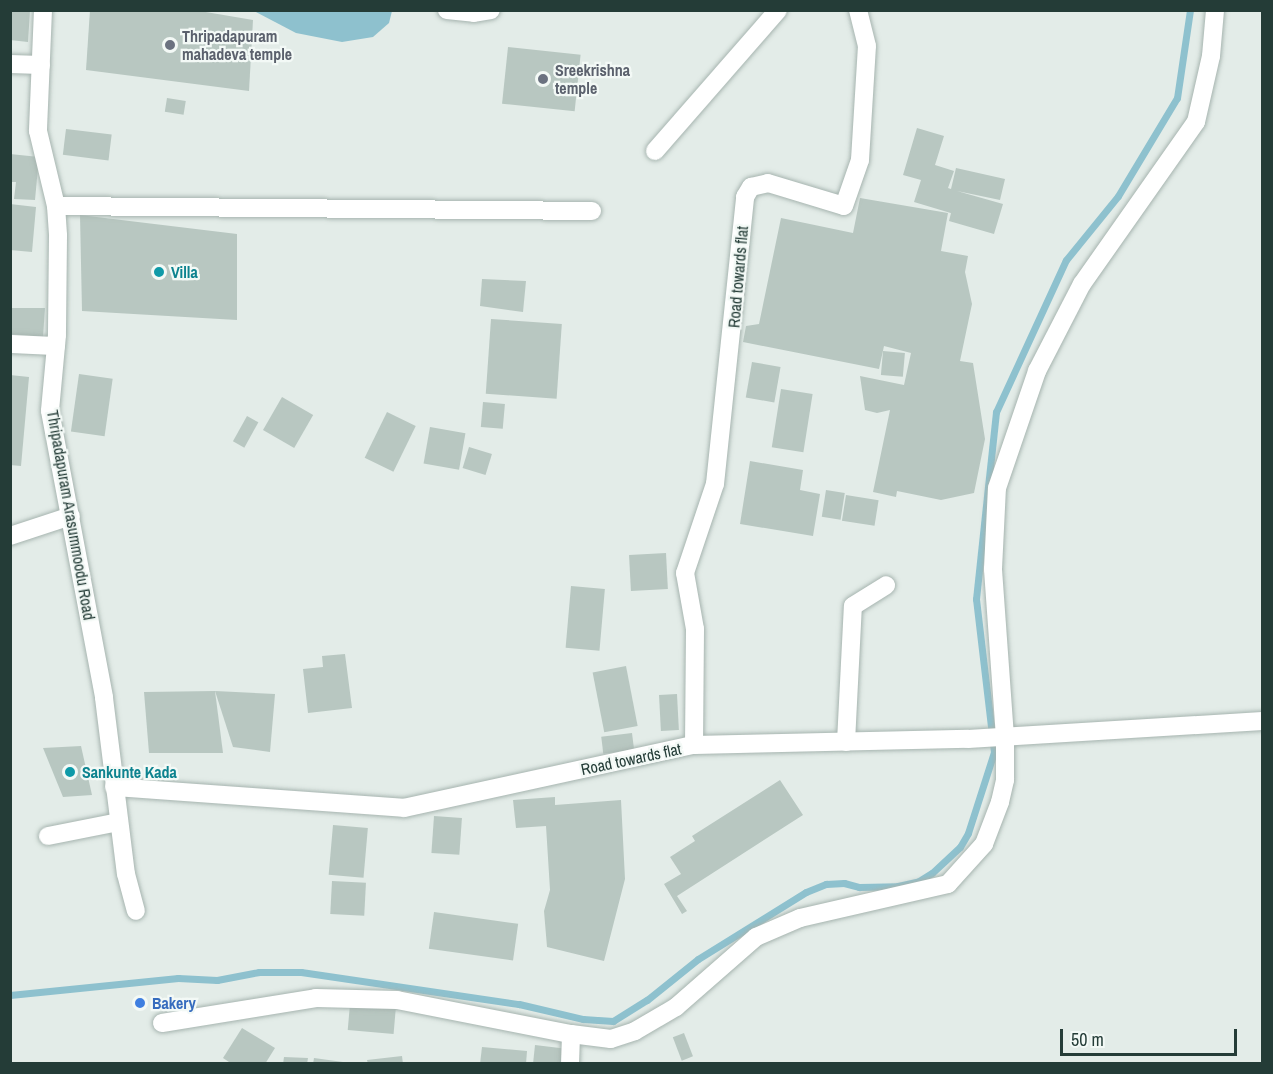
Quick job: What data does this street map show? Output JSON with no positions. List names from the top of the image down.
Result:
{
  "streets": {
    "street": ["Road towards flat", "Thripadapuram Arasummoodu Road"]
  },
  "crossings": [
    ["Road towards flat", "Thripadapuram Arasummoodu Road"]
  ],
  "places": [
    "Thripadapuram mahadeva temple",
    "Sreekrishna temple",
    "Villa",
    "Sankunte Kada",
    "Bakery"
  ],
  "scale_bar": "50 m"
}
